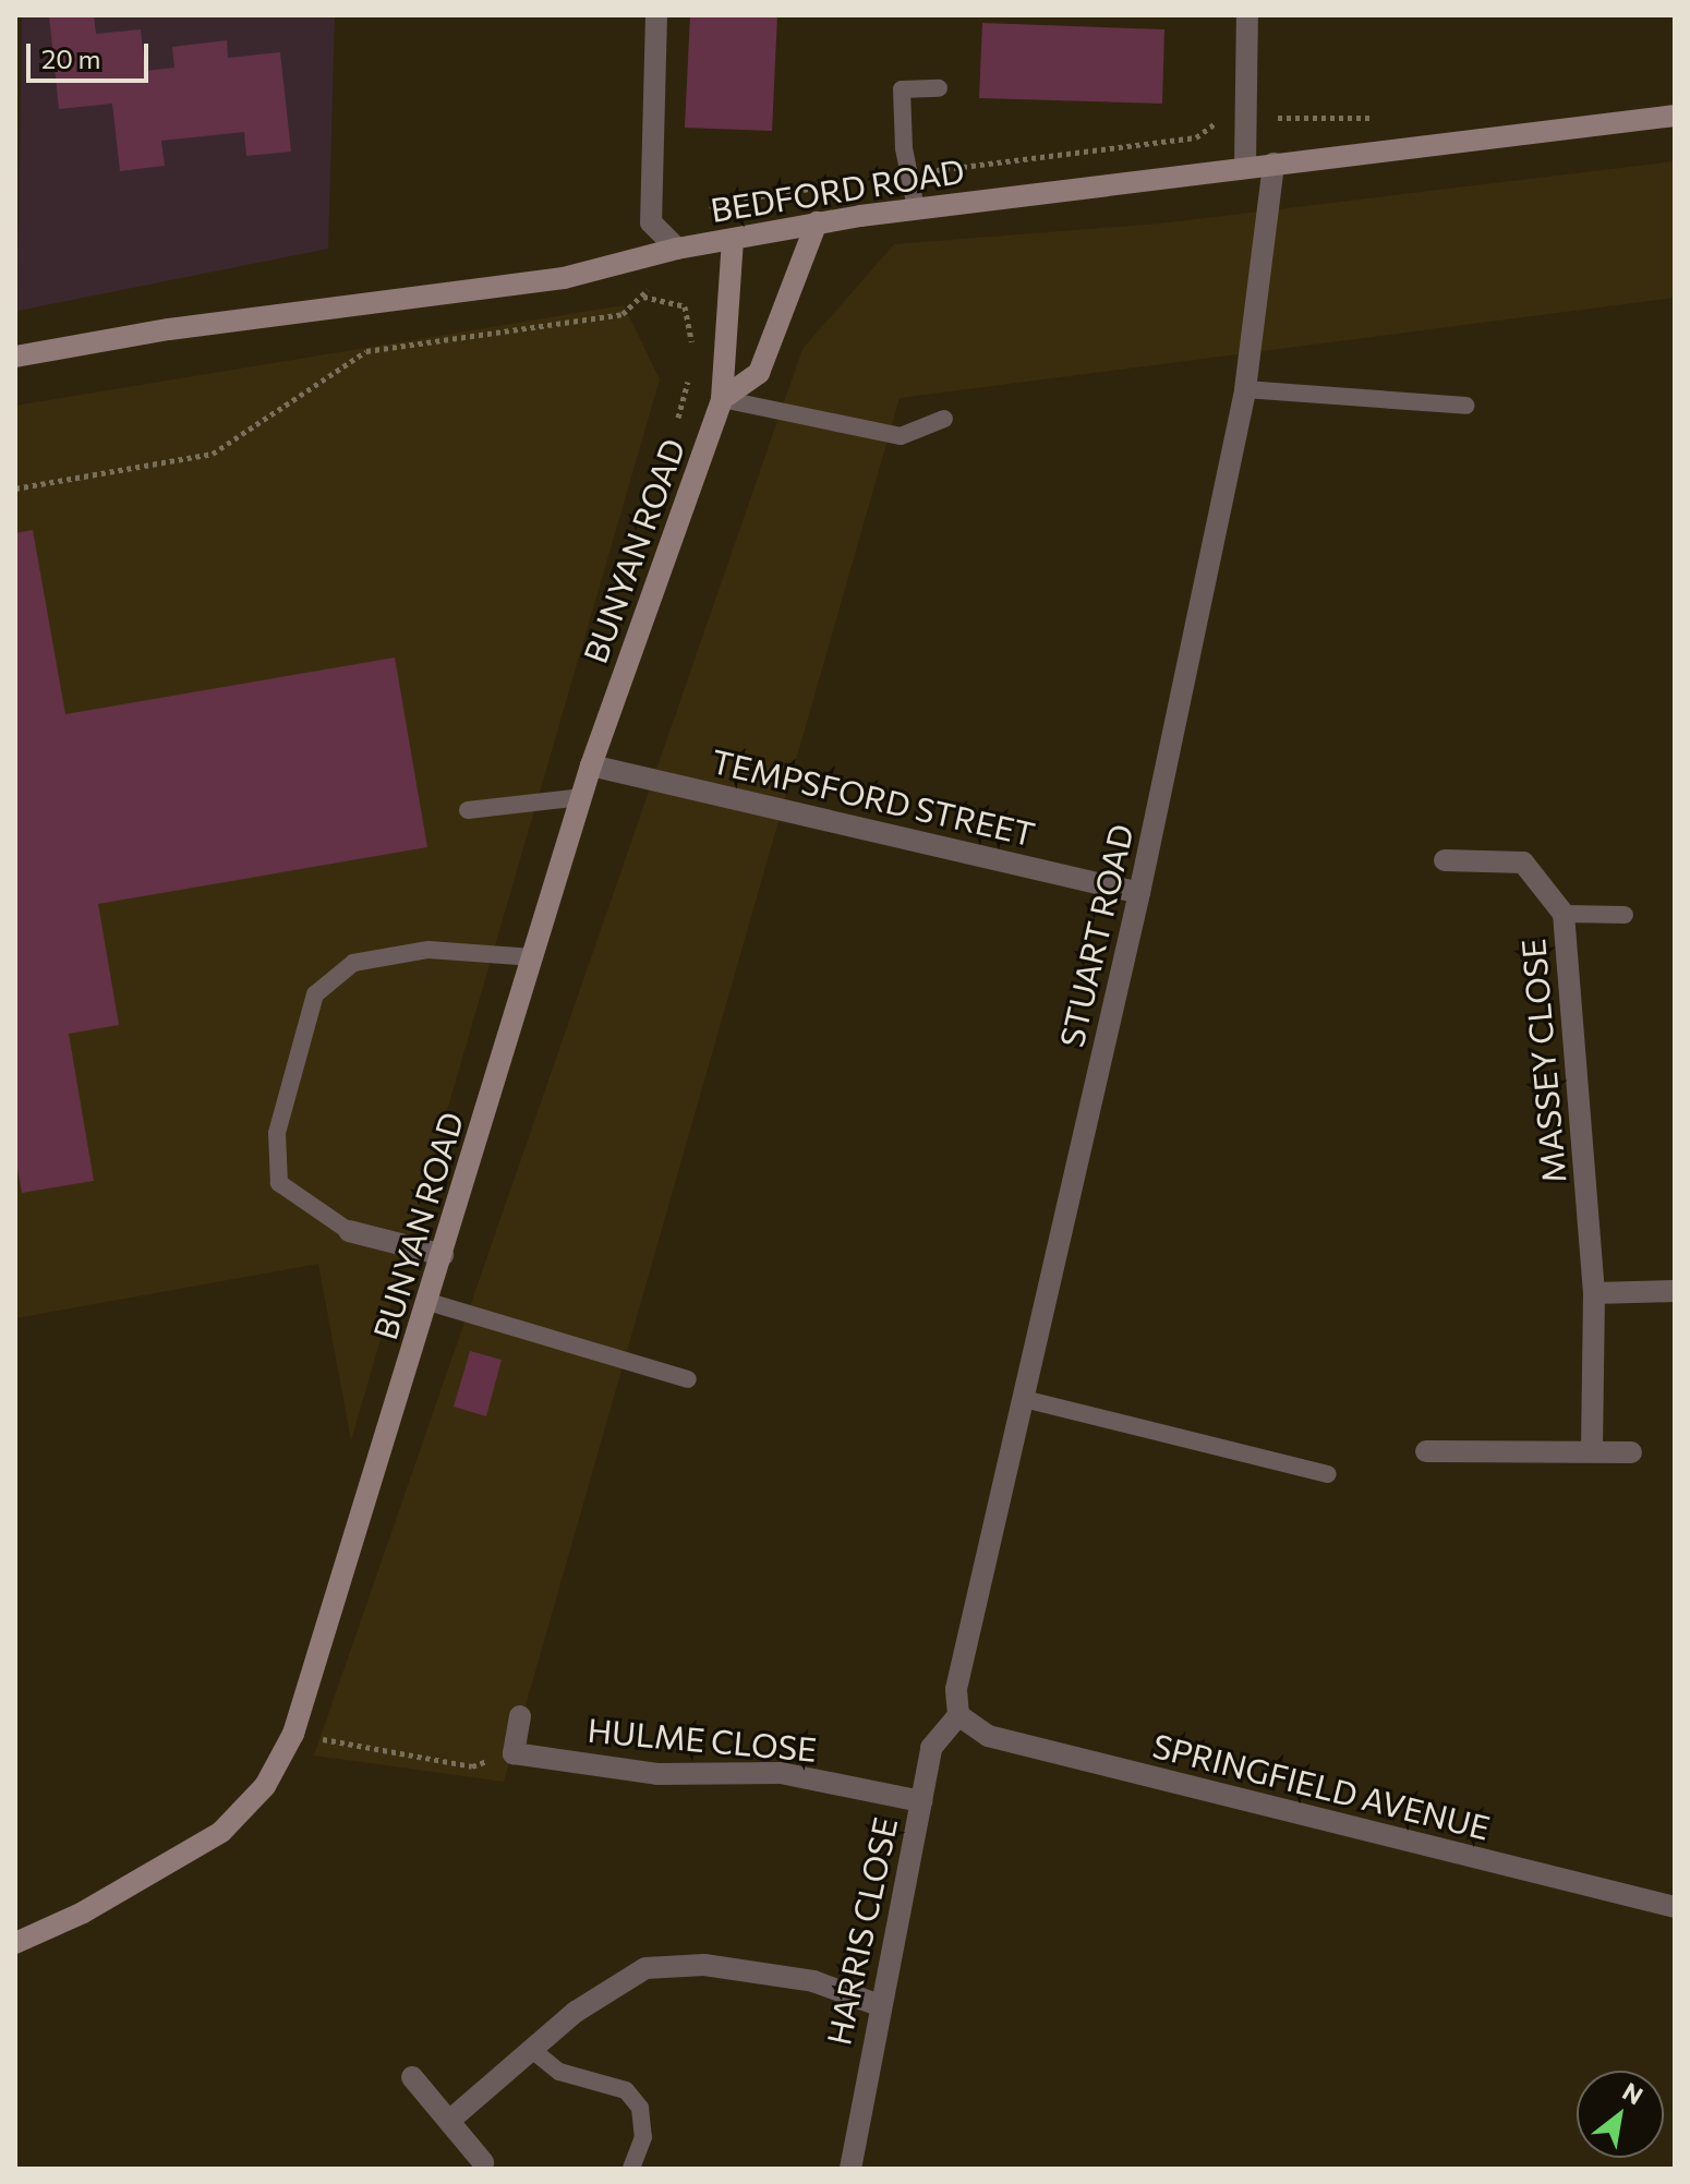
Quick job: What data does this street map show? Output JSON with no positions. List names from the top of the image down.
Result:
{
  "streets": {
    "street": [
      "BEDFORD ROAD",
      "BUNYAN ROAD",
      "TEMPSFORD STREET",
      "STUART ROAD",
      "MASSEY CLOSE",
      "HULME CLOSE",
      "SPRINGFIELD AVENUE",
      "HARRIS CLOSE"
    ]
  },
  "crossings": [
    ["BEDFORD ROAD", "BUNYAN ROAD"],
    ["BEDFORD ROAD", "STUART ROAD"],
    ["BUNYAN ROAD", "TEMPSFORD STREET"],
    ["TEMPSFORD STREET", "STUART ROAD"],
    ["STUART ROAD", "SPRINGFIELD AVENUE"],
    ["STUART ROAD", "HARRIS CLOSE"],
    ["HULME CLOSE", "HARRIS CLOSE"],
    ["SPRINGFIELD AVENUE", "HARRIS CLOSE"]
  ],
  "scale_bar": "20 m",
  "north": "top right"
}
